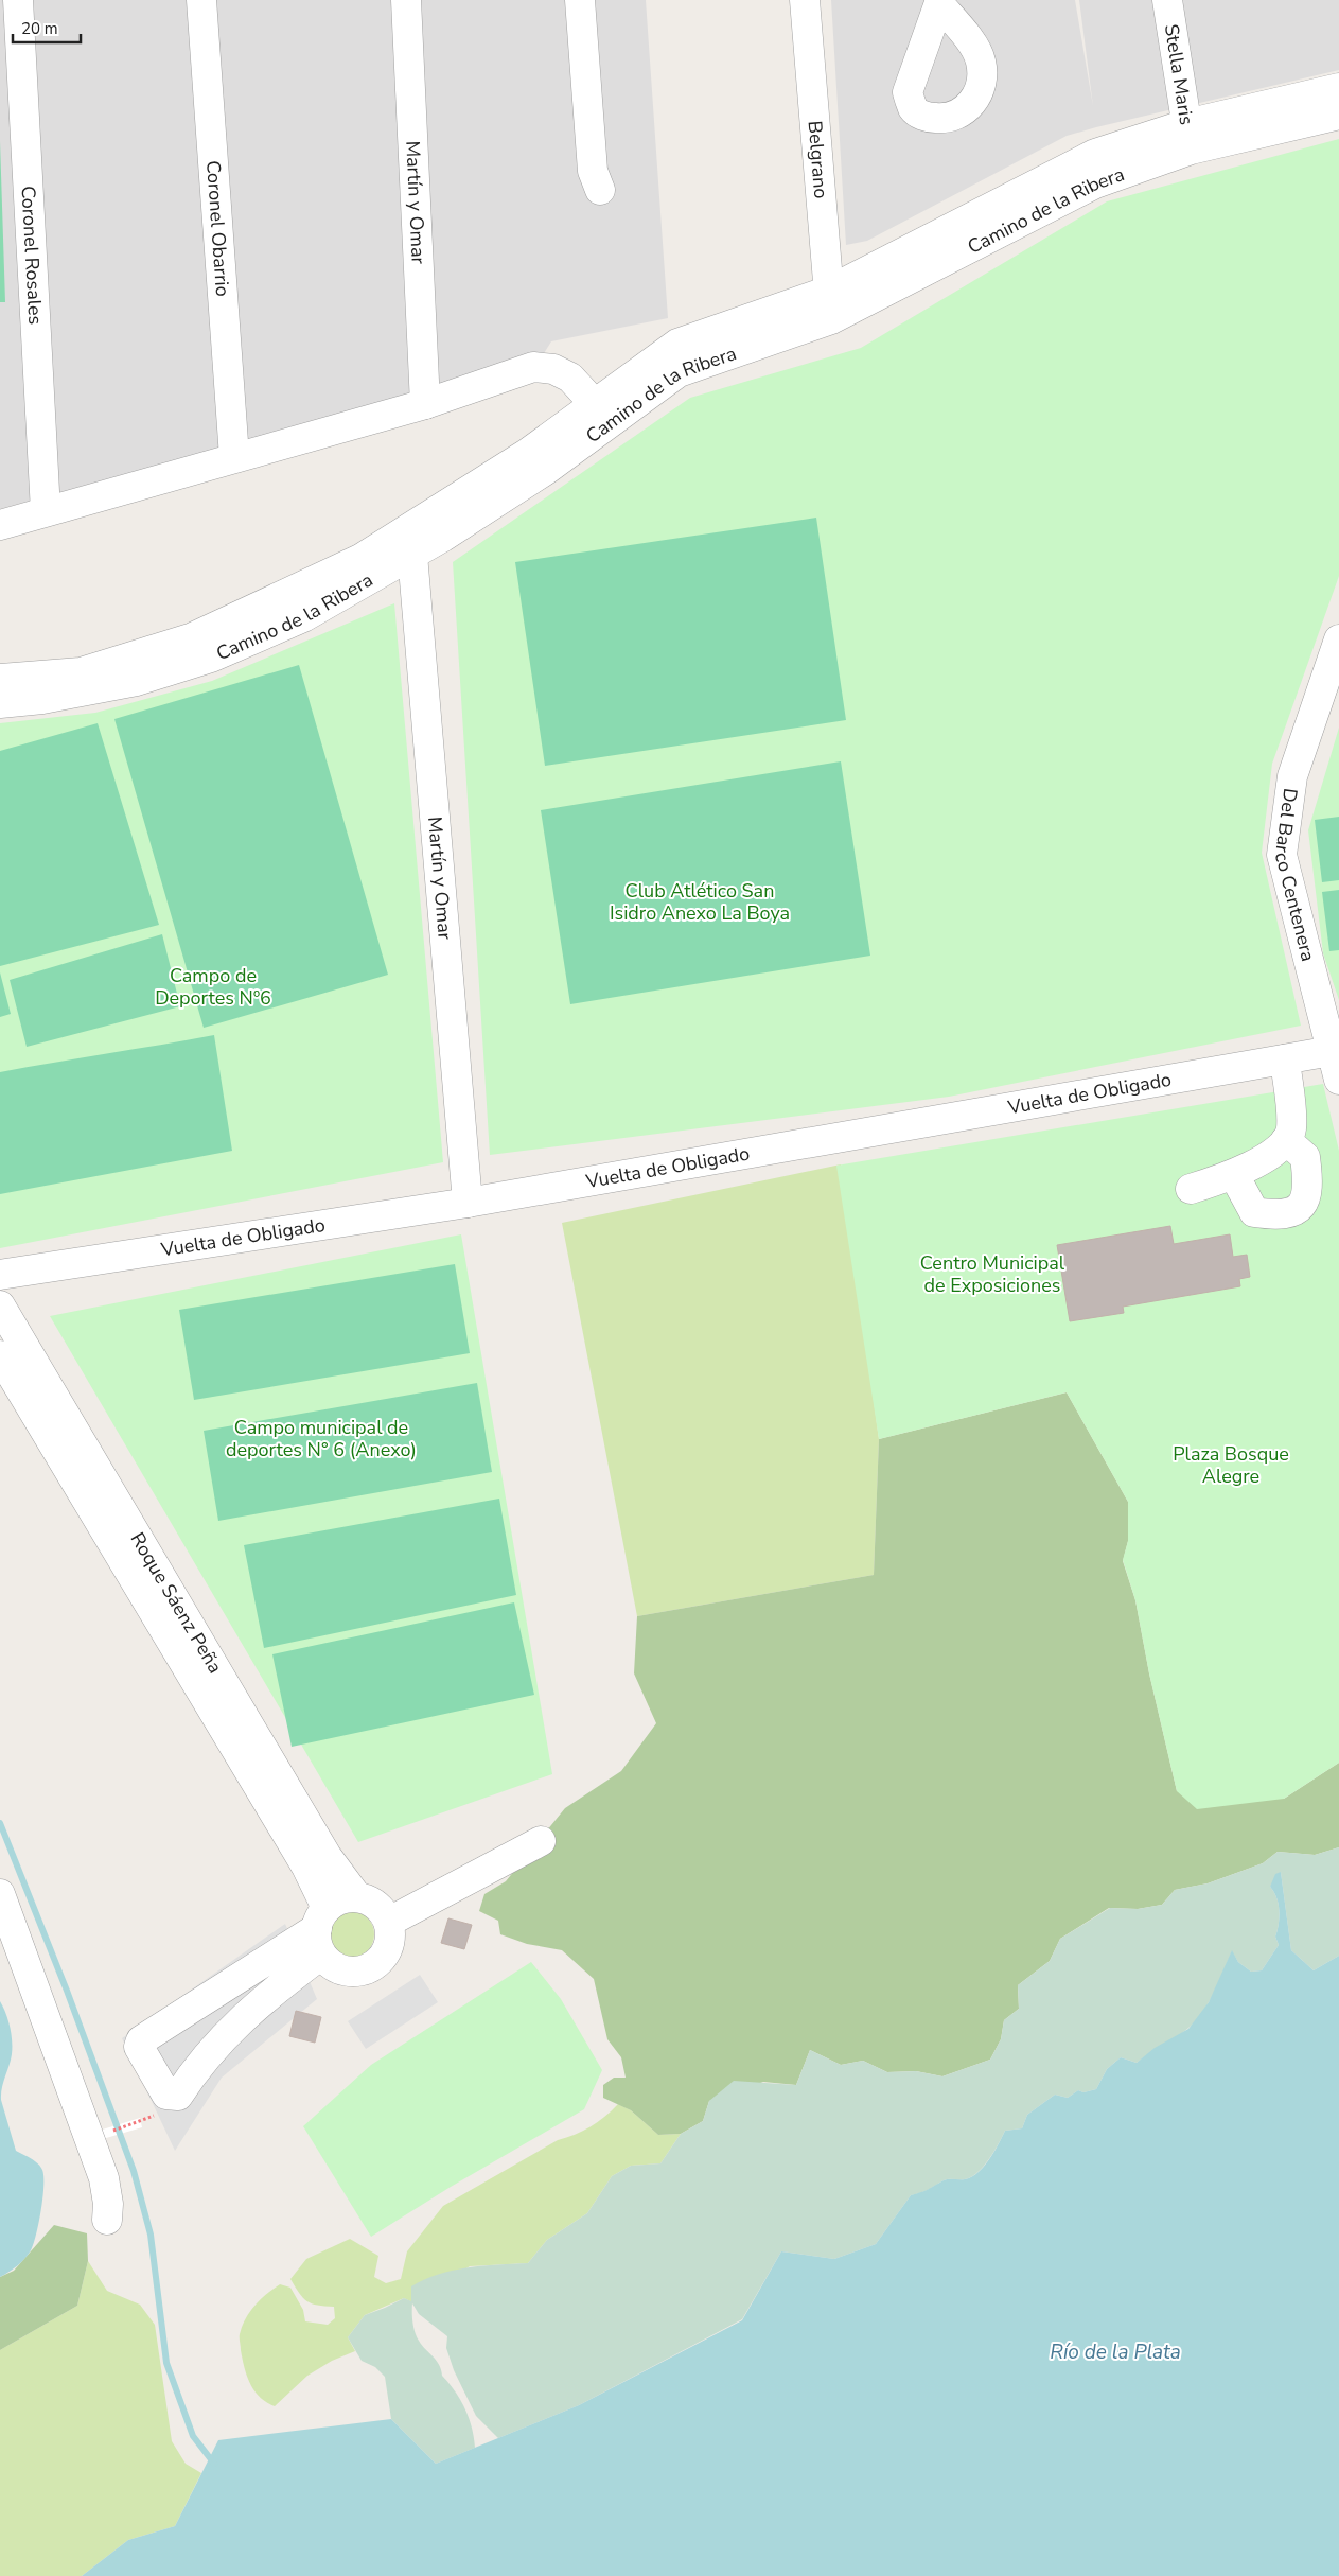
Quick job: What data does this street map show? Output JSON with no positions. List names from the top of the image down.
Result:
{
  "streets": {
    "street": [
      "Stella Maris",
      "Belgrano",
      "Martín y Omar",
      "Camino de la Ribera",
      "Coronel Obarrio",
      "Coronel Rosales",
      "Del Barco Centenera",
      "Vuelta de Obligado",
      "Roque Sáenz Peña"
    ]
  },
  "crossings": [
    ["Stella Maris", "Camino de la Ribera"],
    ["Belgrano", "Camino de la Ribera"],
    ["Martín y Omar", "Camino de la Ribera"],
    ["Martín y Omar", "Vuelta de Obligado"],
    ["Camino de la Ribera", "Coronel Obarrio"],
    ["Camino de la Ribera", "Coronel Rosales"],
    ["Del Barco Centenera", "Vuelta de Obligado"]
  ],
  "water": ["Río de la Plata"],
  "parks": [
    "Club Atlético San Isidro Anexo La Boya",
    "Campo de Deportes Nº6",
    "Centro Municipal de Exposiciones",
    "Campo municipal de deportes N° 6 (Anexo)",
    "Plaza Bosque Alegre"
  ],
  "scale_bar": "20 m"
}
